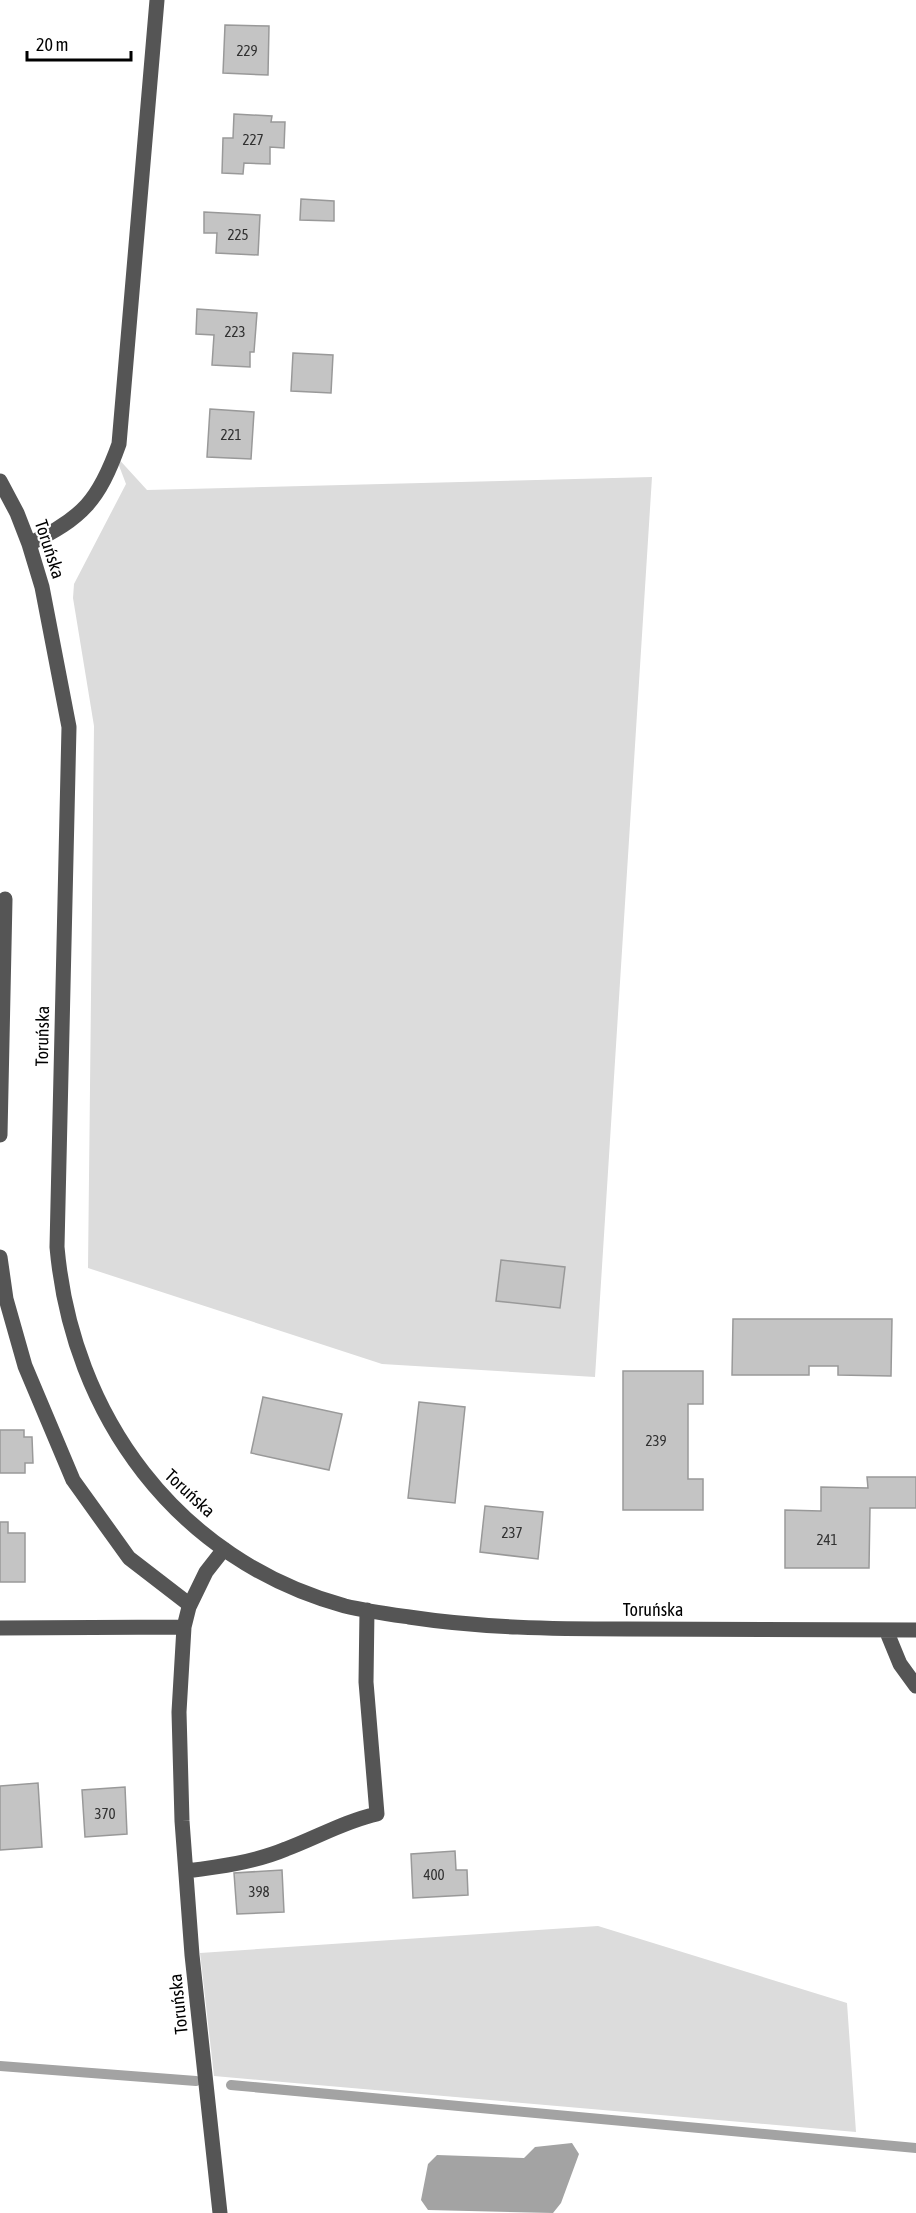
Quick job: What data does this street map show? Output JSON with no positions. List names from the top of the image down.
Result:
{
  "streets": {
    "street": ["Toruńska"]
  },
  "house_numbers": [
    "229",
    "227",
    "225",
    "223",
    "221",
    "239",
    "237",
    "241",
    "370",
    "400",
    "398"
  ],
  "scale_bar": "20 m"
}
